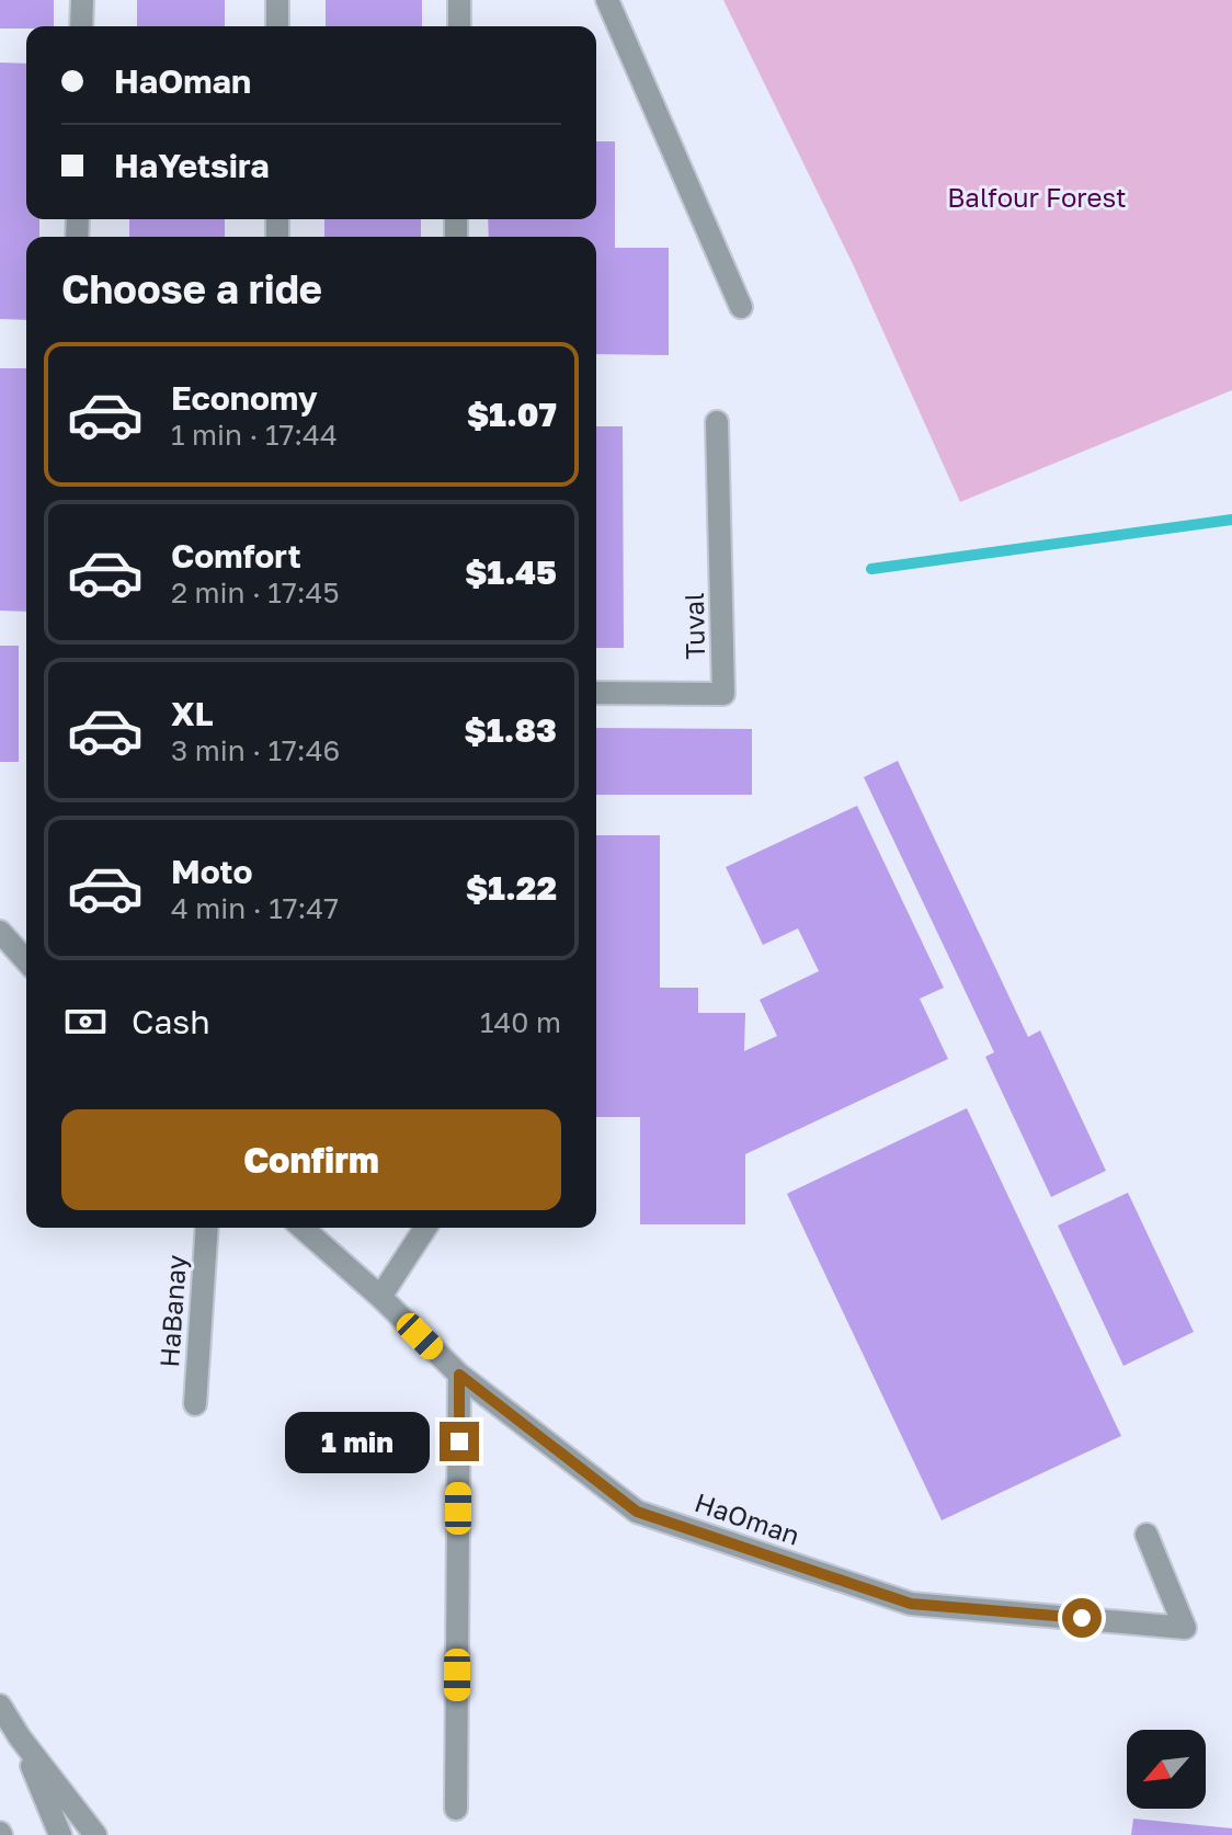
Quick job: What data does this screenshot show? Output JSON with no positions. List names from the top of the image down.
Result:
{
  "streets": {
    "street": ["Tuval", "HaBanay", "HaOman"]
  },
  "parks": ["Balfour Forest"],
  "north": "bottom left",
  "page": {
    "banner": ["HaOman", "HaYetsira"],
    "heading": "Choose a ride",
    "list": [
      {
        "name": "Economy",
        "note": "1 min · 17:44",
        "value": "$1.07"
      },
      {
        "name": "Comfort",
        "note": "2 min · 17:45",
        "value": "$1.45"
      },
      {
        "name": "XL",
        "note": "3 min · 17:46",
        "value": "$1.83"
      },
      {
        "name": "Moto",
        "note": "4 min · 17:47",
        "value": "$1.22"
      }
    ],
    "pay": ["Cash", "140 m"],
    "buttons": "Confirm",
    "bubble": "1 min"
  }
}
